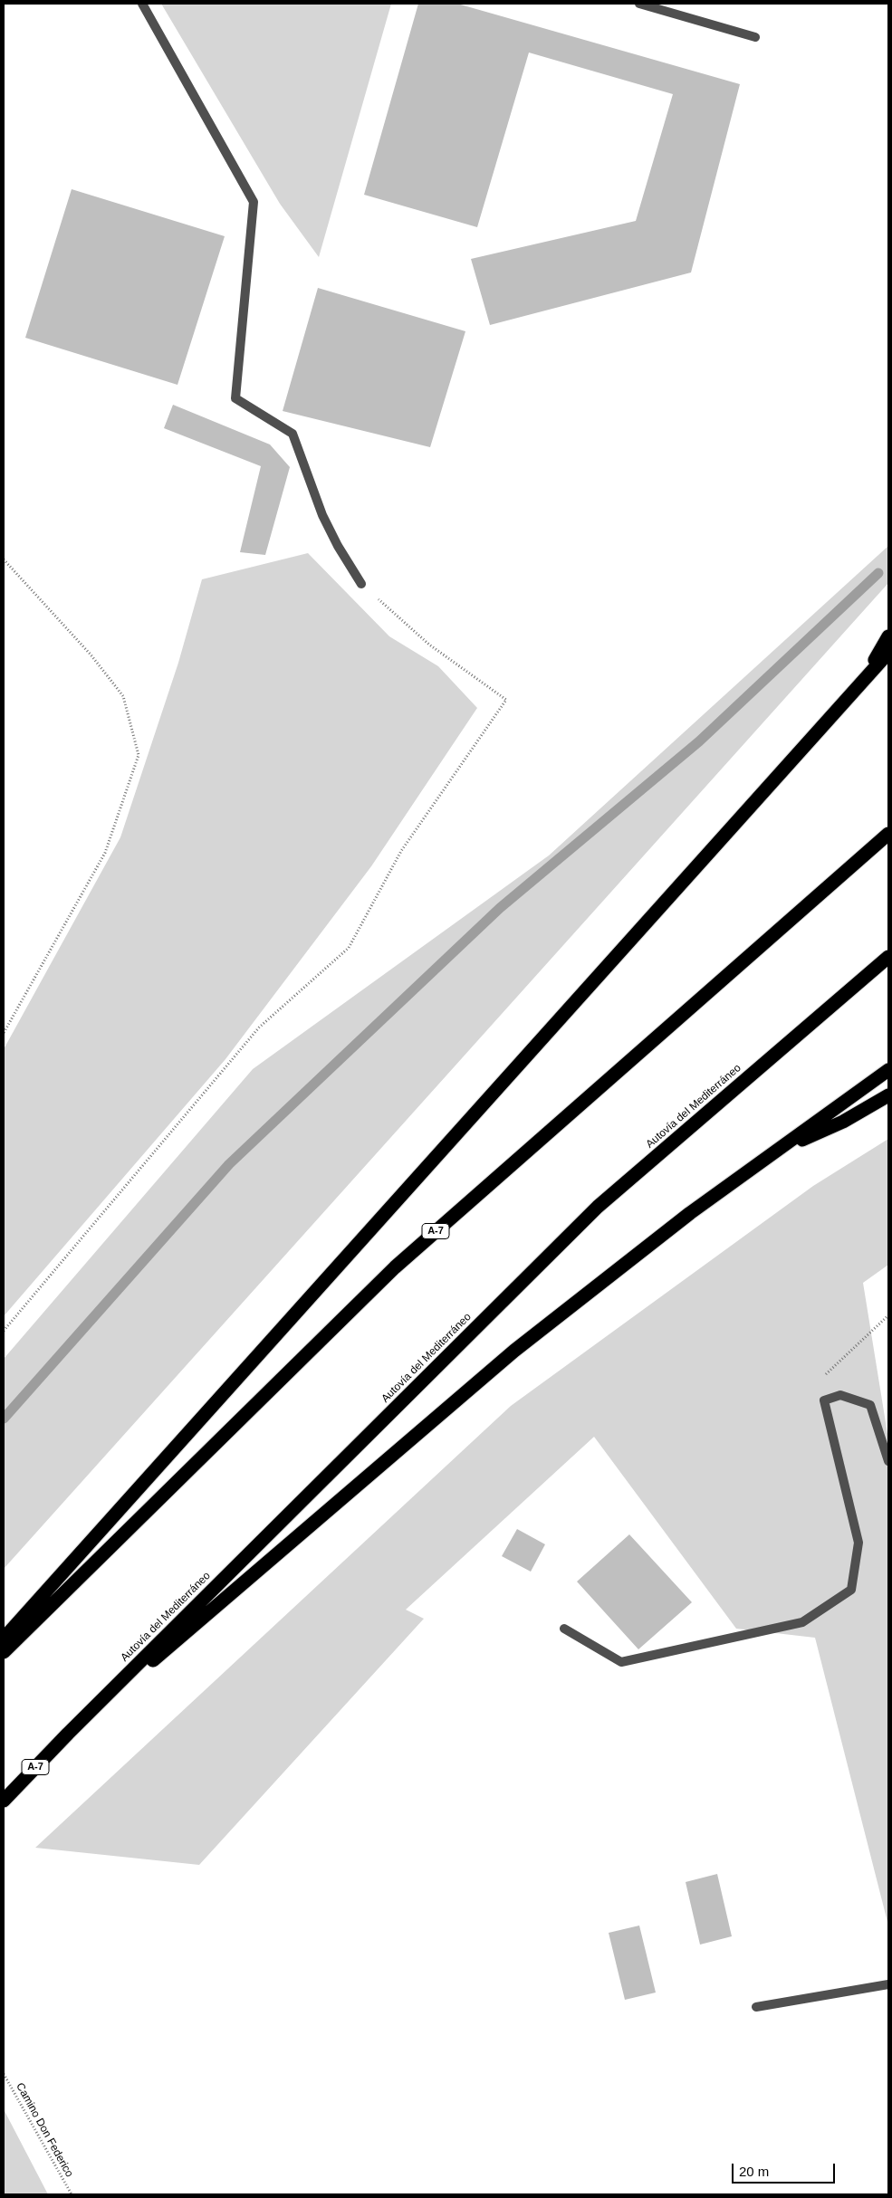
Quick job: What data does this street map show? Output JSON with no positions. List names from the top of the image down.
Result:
{
  "streets": {
    "highway": ["Autovía del Mediterráneo", "A-7"],
    "path": ["Camino Don Federico"]
  },
  "scale_bar": "20 m"
}
